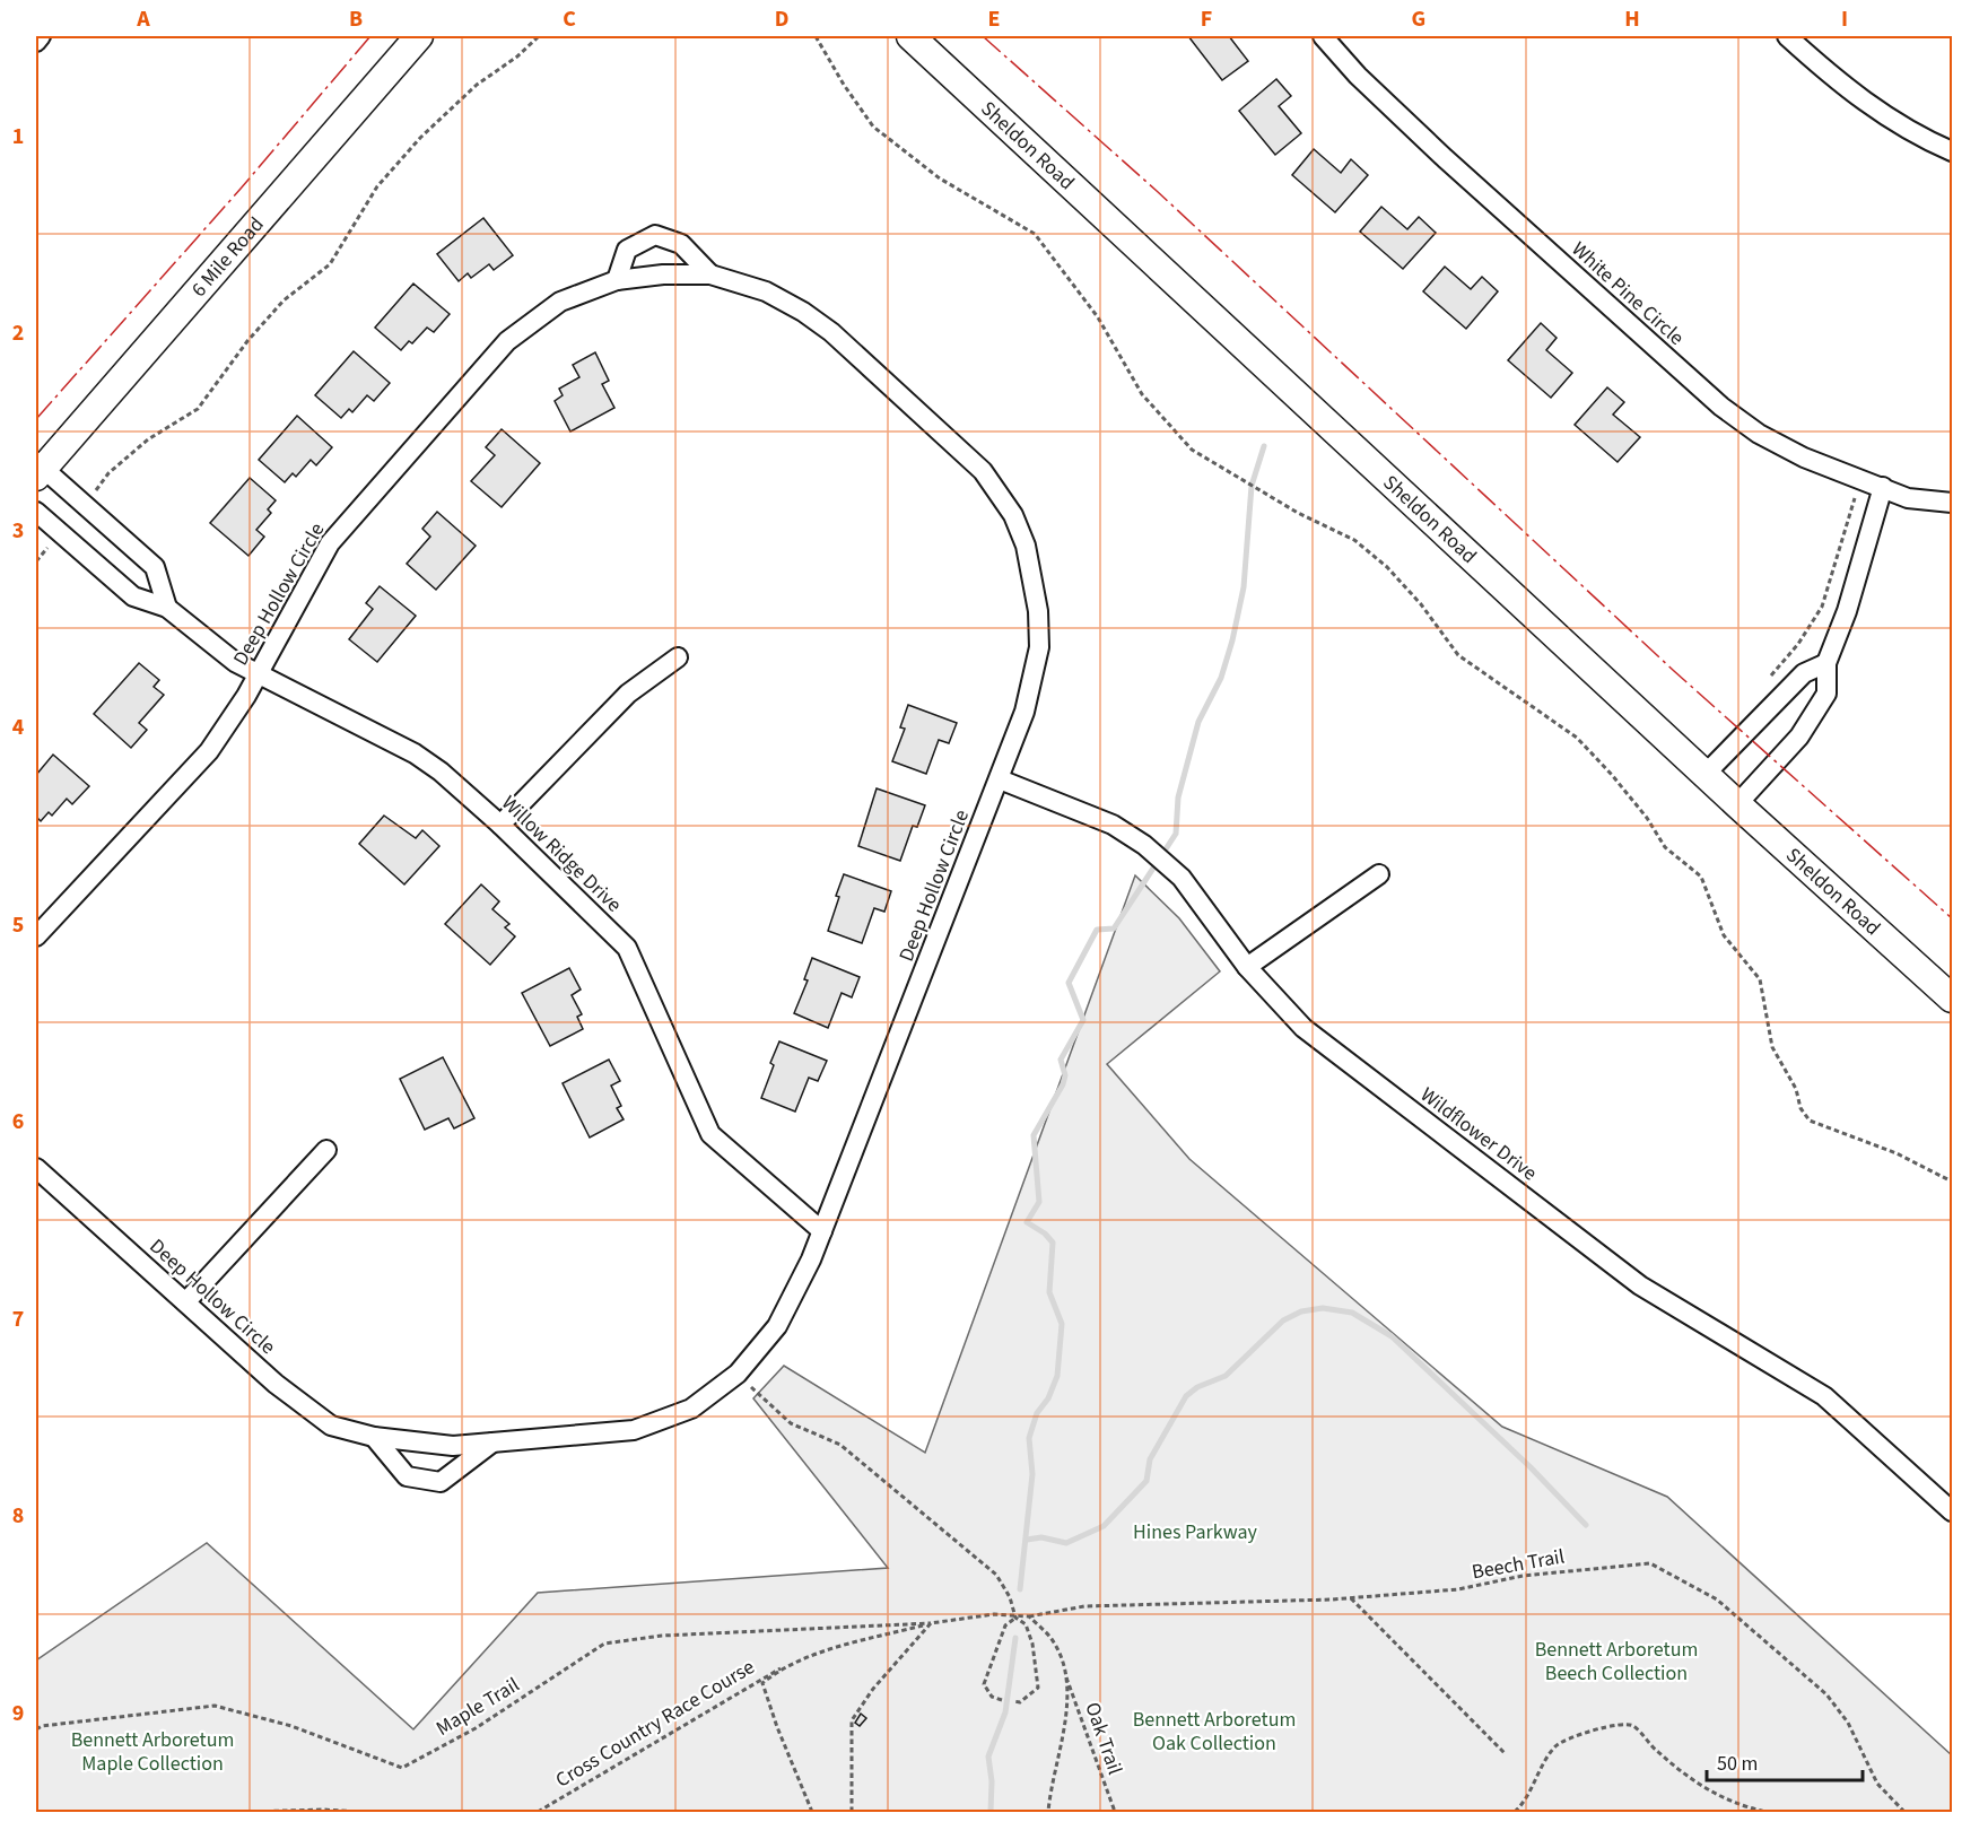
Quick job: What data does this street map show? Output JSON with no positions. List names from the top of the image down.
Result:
{
  "streets": {
    "main road": ["Sheldon Road", "6 Mile Road"],
    "street": [
      "White Pine Circle",
      "Deep Hollow Circle",
      "Willow Ridge Drive",
      "Wildflower Drive"
    ],
    "path": [
      "Beech Trail",
      "Maple Trail",
      "Cross Country Race Course",
      "Oak Trail"
    ]
  },
  "crossings": [
    ["Deep Hollow Circle", "Willow Ridge Drive"],
    ["Deep Hollow Circle", "Wildflower Drive"],
    ["Beech Trail", "Maple Trail"],
    ["Beech Trail", "Cross Country Race Course"],
    ["Beech Trail", "Oak Trail"],
    ["Maple Trail", "Cross Country Race Course"]
  ],
  "parks": [
    "Hines Parkway",
    "Bennett Arboretum Beech Collection",
    "Bennett Arboretum Oak Collection",
    "Bennett Arboretum Maple Collection"
  ],
  "scale_bar": "50 m",
  "grid": {
    "columns": [
      "A",
      "B",
      "C",
      "D",
      "E",
      "F",
      "G",
      "H",
      "I"
    ],
    "rows": [
      "1",
      "2",
      "3",
      "4",
      "5",
      "6",
      "7",
      "8",
      "9"
    ]
  }
}
